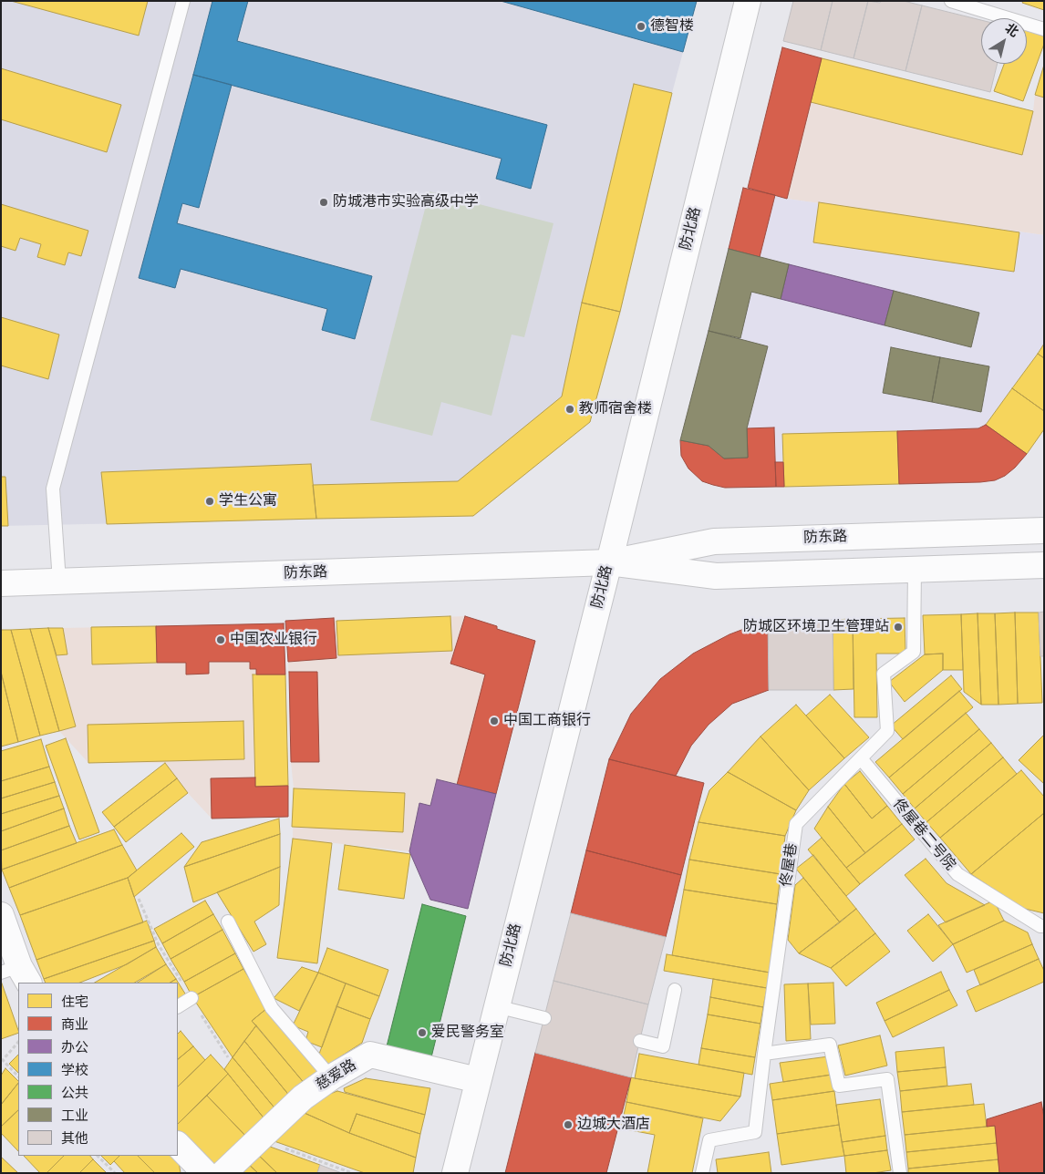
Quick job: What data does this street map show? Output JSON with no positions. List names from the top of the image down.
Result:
{
  "streets": {
    "street": ["防北路", "防东路", "慈爱路"],
    "lane": ["佟屋巷二号院", "佟屋巷"]
  },
  "crossings": [
    ["防北路", "防东路"],
    ["防北路", "慈爱路"],
    ["防东路", "佟屋巷"],
    ["佟屋巷二号院", "佟屋巷"]
  ],
  "places": [
    "德智楼",
    "防城港市实验高级中学",
    "教师宿舍楼",
    "学生公寓",
    "防城区环境卫生管理站",
    "中国农业银行",
    "中国工商银行",
    "爱民警务室",
    "边城大酒店"
  ],
  "legend": [
    "住宅",
    "商业",
    "办公",
    "学校",
    "公共",
    "工业",
    "其他"
  ],
  "north": "top right"
}
